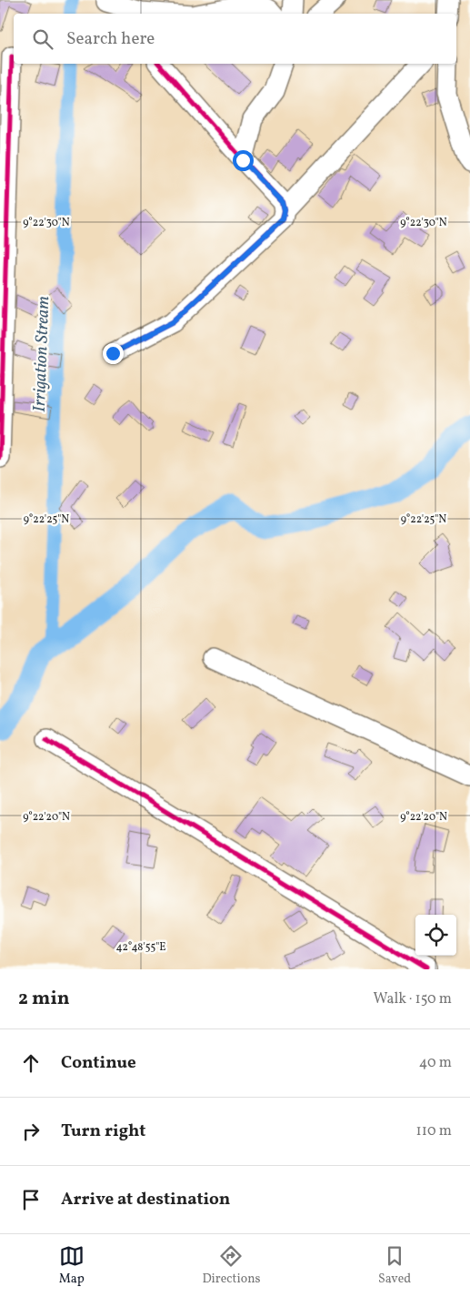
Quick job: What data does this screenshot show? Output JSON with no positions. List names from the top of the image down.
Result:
{
  "water": ["Irrigation Stream"],
  "page": {
    "search": "Search here",
    "heading": ["2 min", "Walk · 150 m"],
    "list": [
      ["Continue", "40 m"],
      ["Turn right", "110 m"],
      "Arrive at destination"
    ],
    "nav": ["Map", "Directions", "Saved"]
  },
  "coordinates": [
    "9°22'30\"N",
    "9°22'25\"N",
    "9°22'20\"N",
    "42°48'55\"E"
  ]
}
